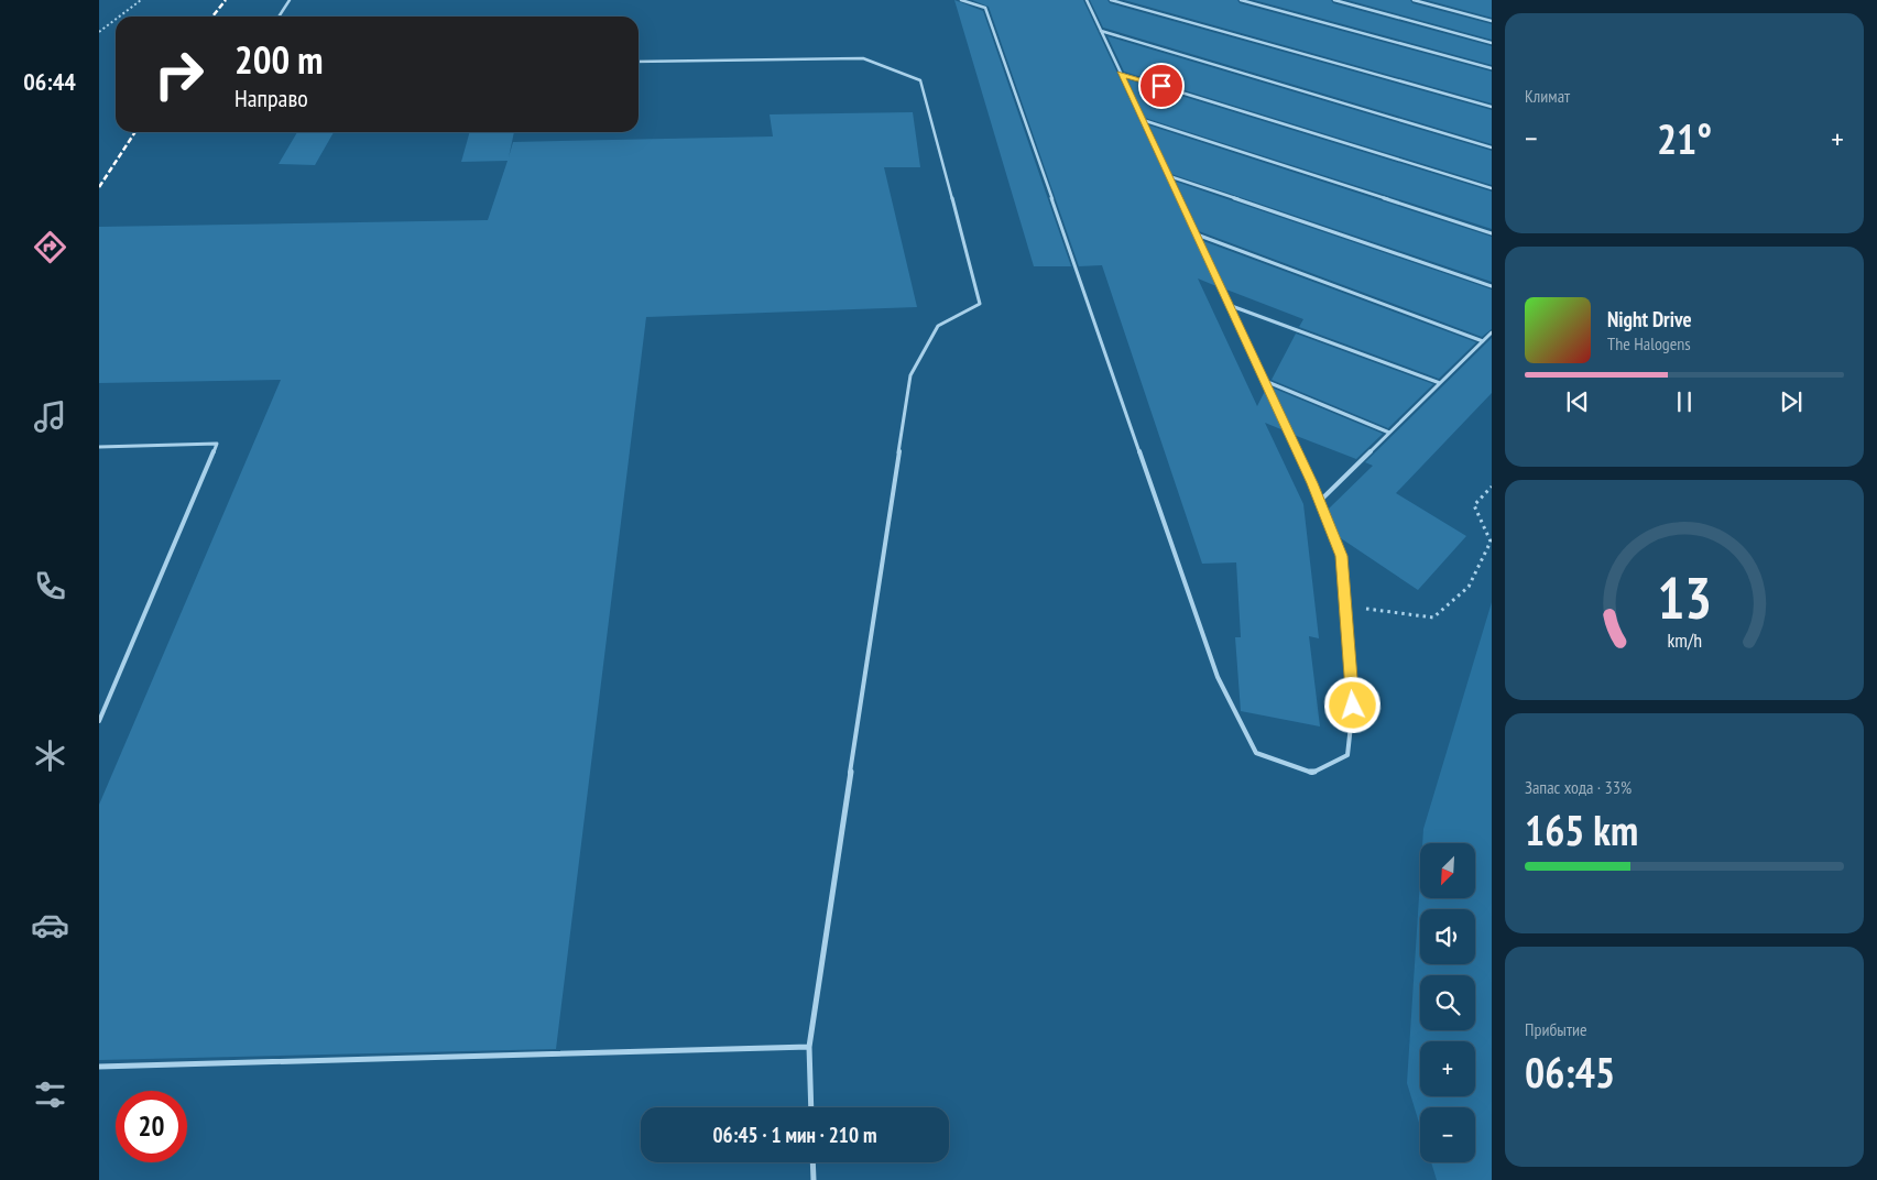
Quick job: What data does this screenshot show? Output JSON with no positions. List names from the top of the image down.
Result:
{
  "north": "bottom left",
  "page": {
    "tabs": "06:44",
    "tile": [
      "Климат",
      ["Запас хода · 33%", "165 km"],
      ["Прибытие", "06:45"]
    ],
    "turn": ["200 m", "Направо"],
    "heat": ["−", "21°", "+"],
    "song": ["Night Drive", "The Halogens"],
    "map_buttons": ["+", "−"],
    "limit": "20",
    "trip": "06:45 · 1 мин · 210 m",
    "gauge": ["13", "km/h"]
  }
}
